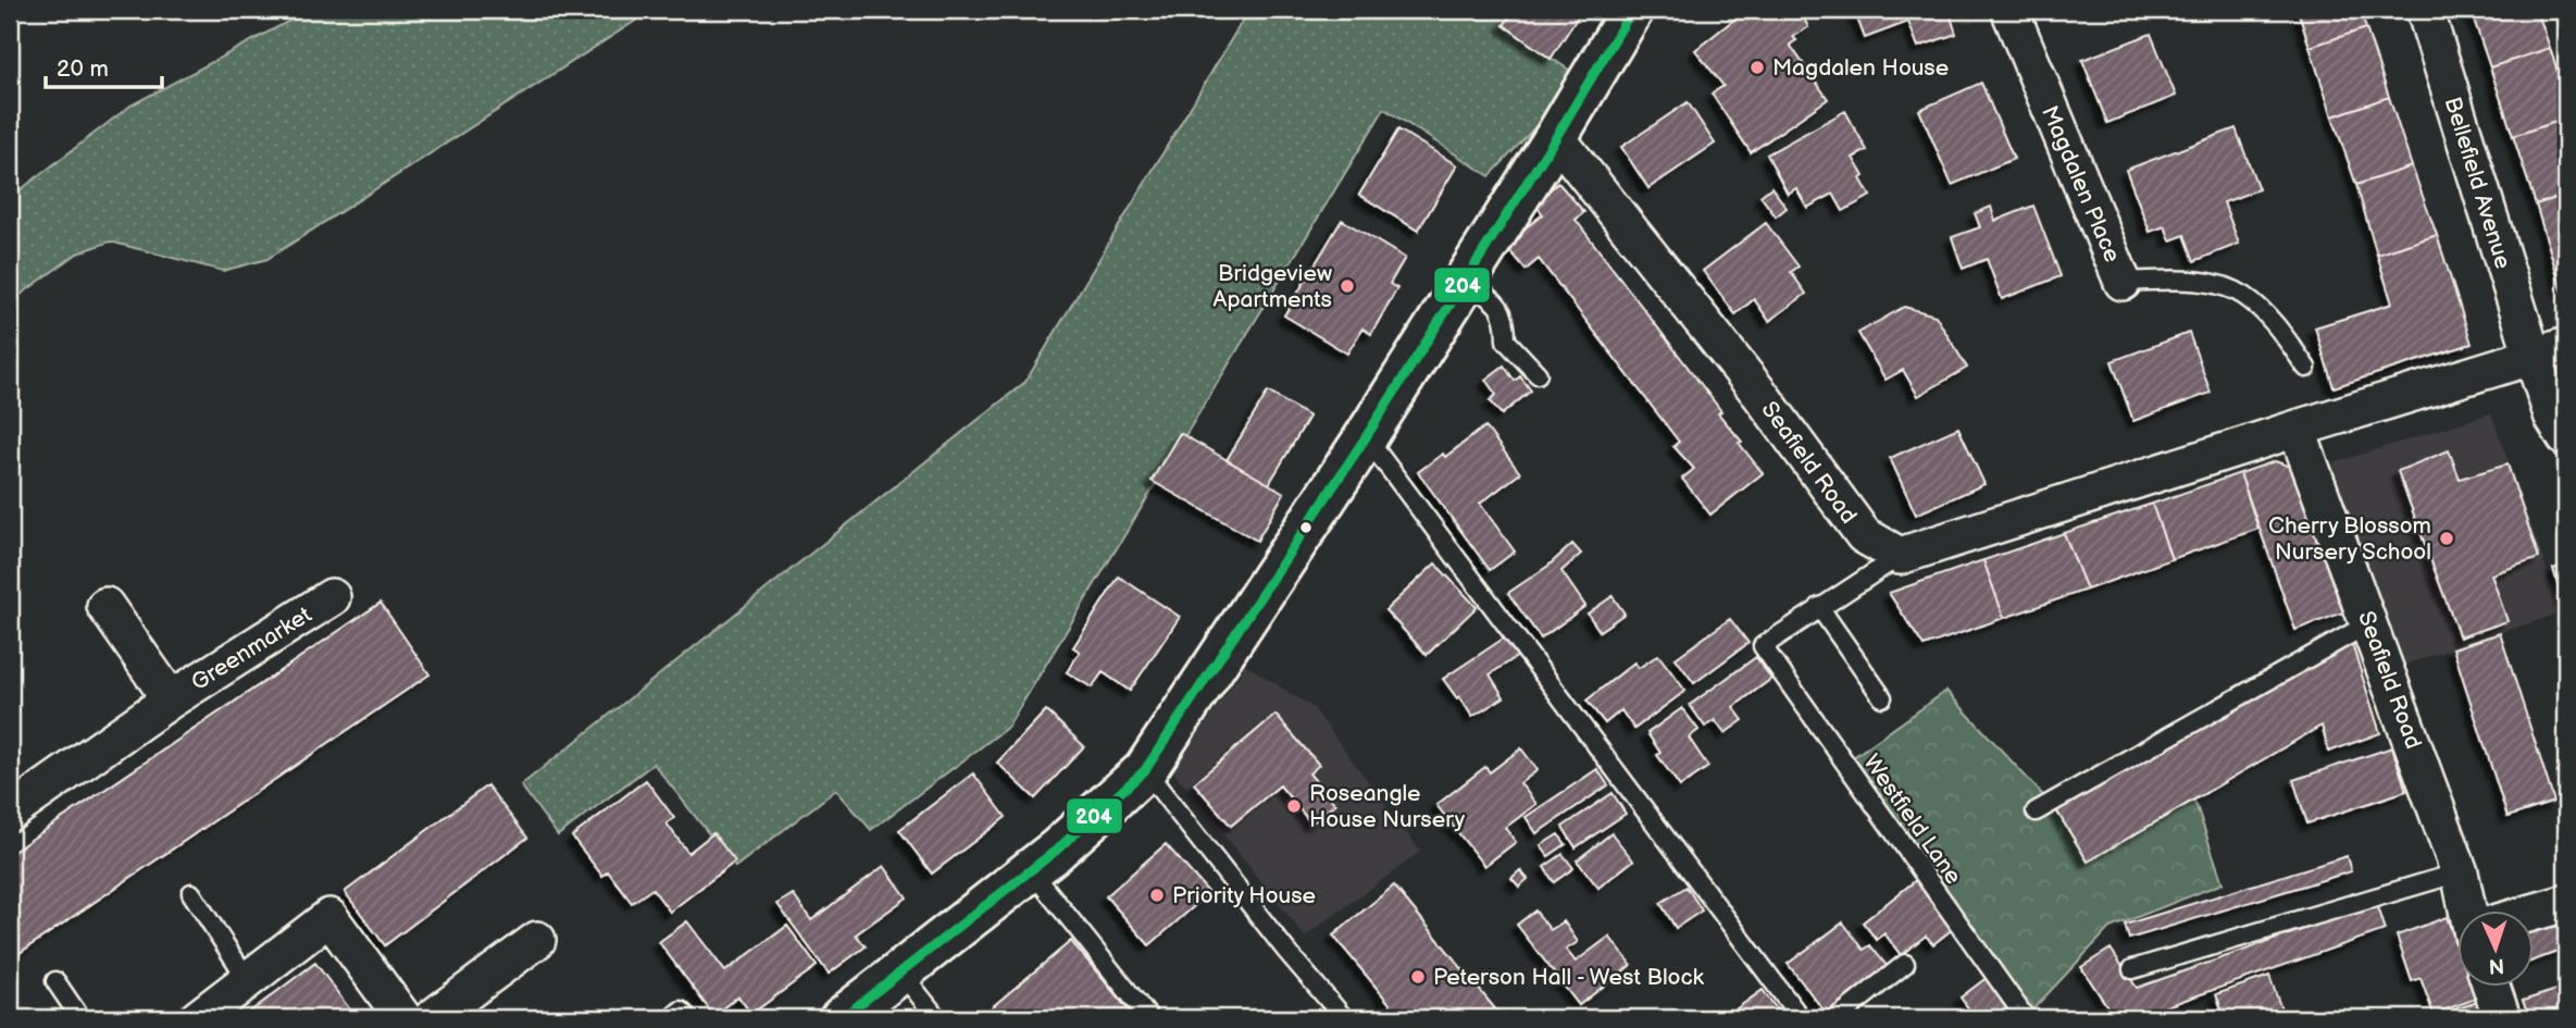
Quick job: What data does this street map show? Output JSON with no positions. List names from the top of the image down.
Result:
{
  "streets": {
    "street": [
      "Bellefield Avenue",
      "Magdalen Place",
      "Seafield Road",
      "Greenmarket"
    ],
    "lane": ["Westfield Lane"]
  },
  "places": [
    "Magdalen House",
    "Bridgeview Apartments",
    "Cherry Blossom Nursery School",
    "Roseangle House Nursery",
    "Priority House",
    "Peterson Hall - West Block"
  ],
  "lines": ["transit line 204"],
  "scale_bar": "20 m",
  "north": "bottom"
}
